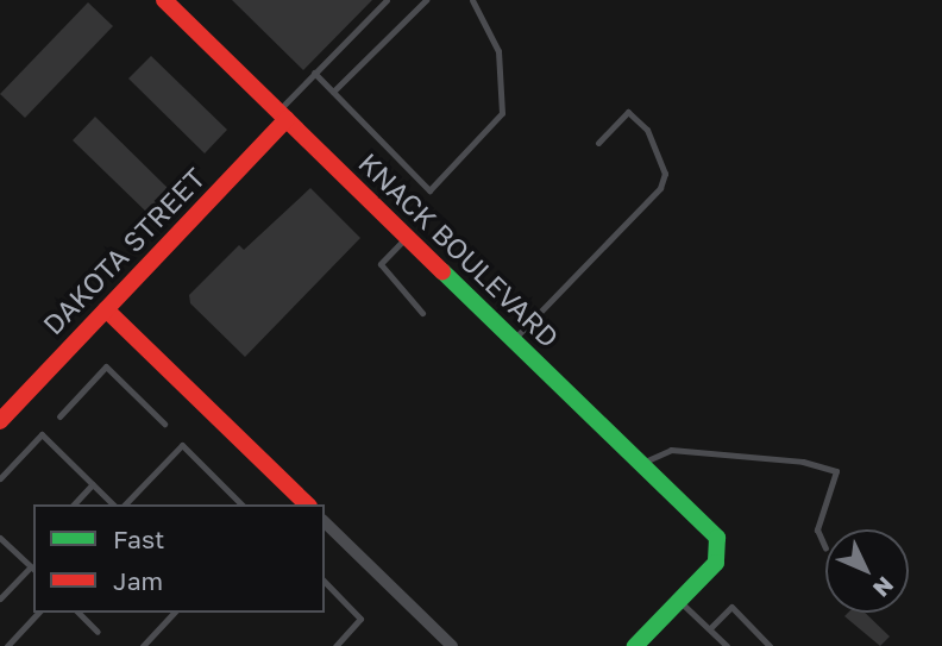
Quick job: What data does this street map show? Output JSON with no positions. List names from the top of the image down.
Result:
{
  "streets": {
    "street": ["KNACK BOULEVARD", "DAKOTA STREET"]
  },
  "crossings": [
    ["KNACK BOULEVARD", "DAKOTA STREET"]
  ],
  "legend": ["Fast", "Jam"],
  "north": "bottom right"
}
